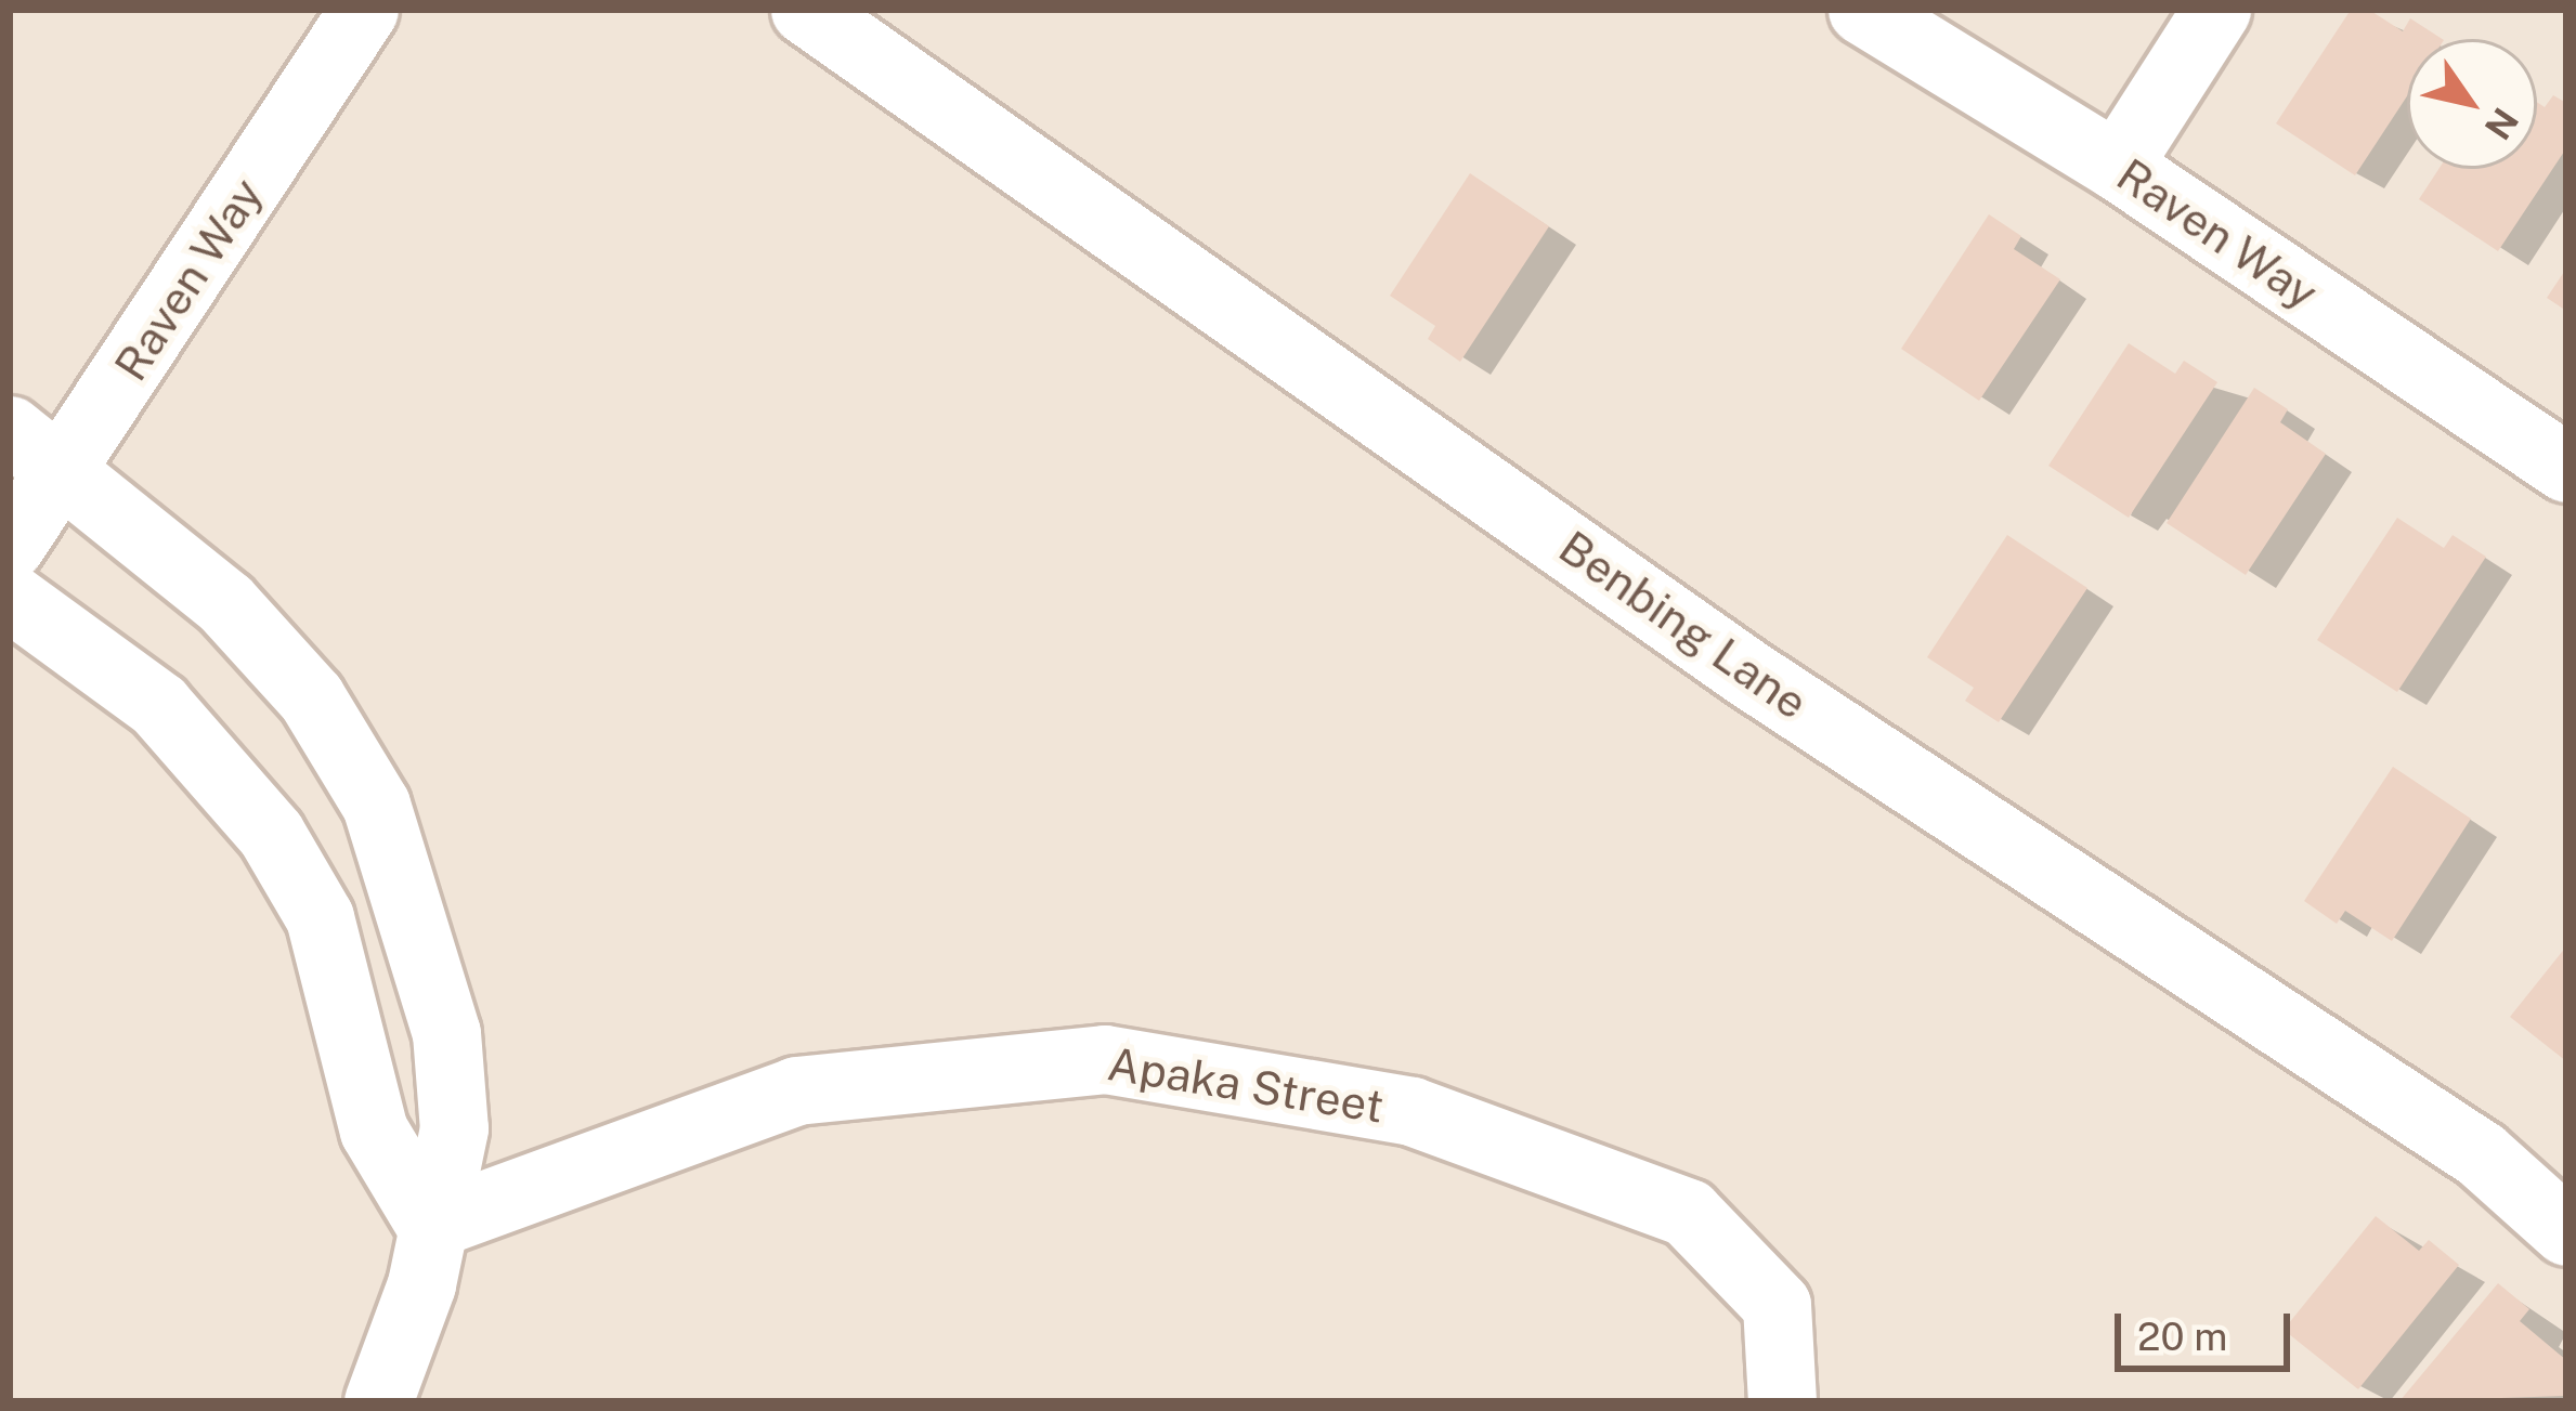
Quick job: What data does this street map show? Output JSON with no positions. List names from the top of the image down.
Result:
{
  "streets": {
    "street": ["Raven Way", "Benbing Lane", "Apaka Street"]
  },
  "scale_bar": "20 m",
  "north": "bottom right"
}
